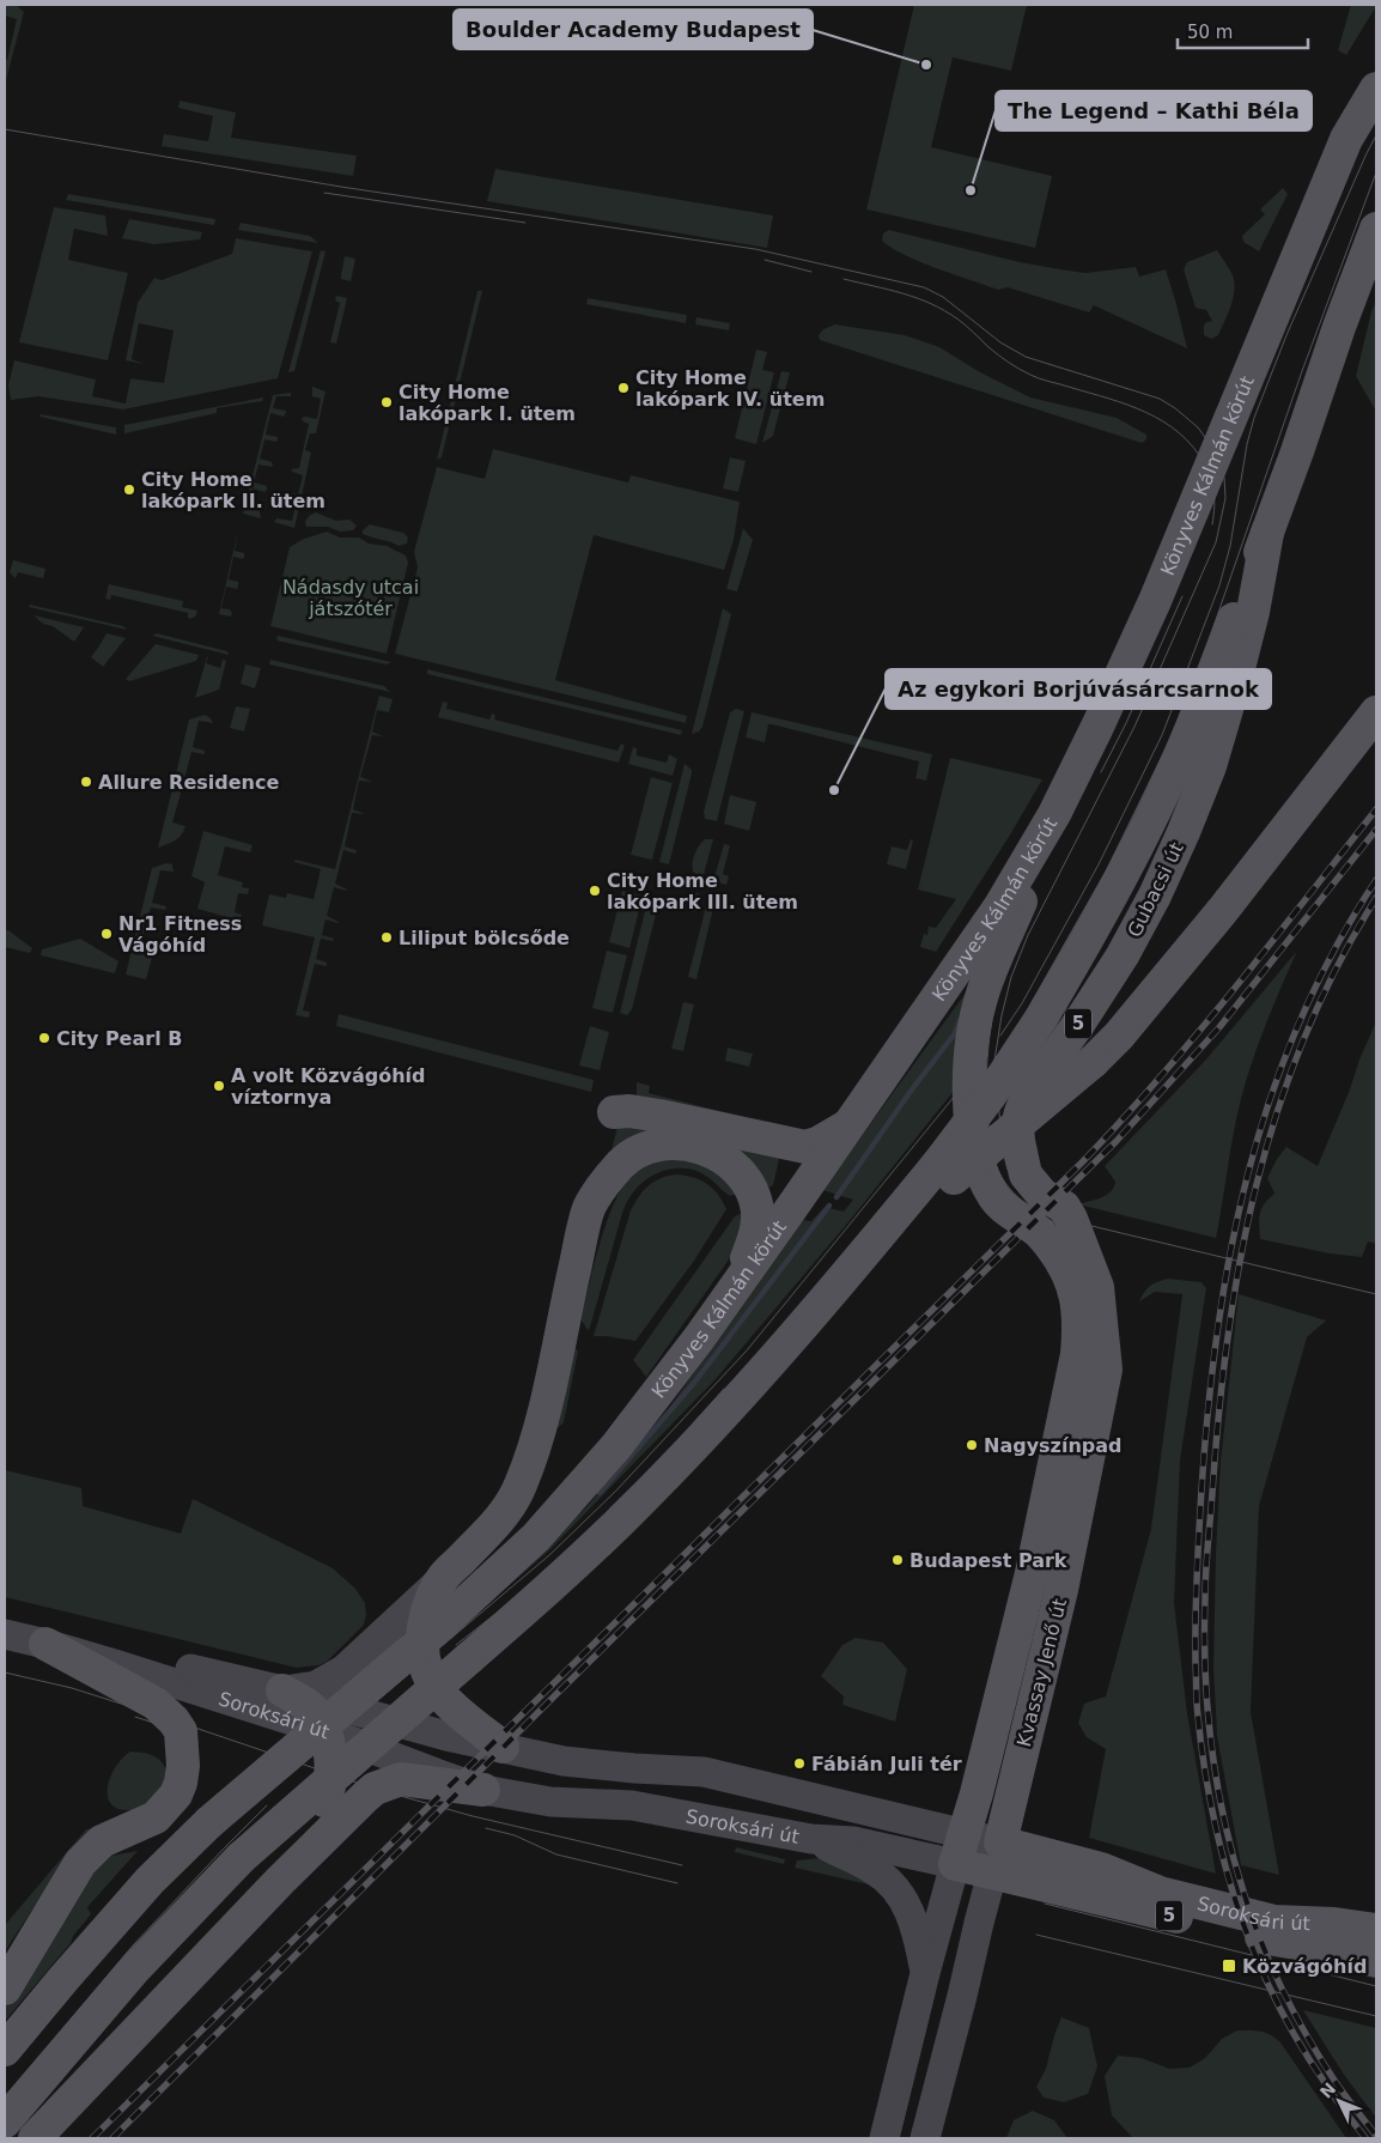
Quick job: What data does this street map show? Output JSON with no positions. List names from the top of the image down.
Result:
{
  "streets": {
    "main road": [
      "Könyves Kálmán körút",
      "Gubacsi út",
      "5",
      "Kvassay Jenő út",
      "Soroksári út"
    ]
  },
  "crossings": [
    ["Könyves Kálmán körút", "Kvassay Jenő út"],
    ["Gubacsi út", "Kvassay Jenő út"],
    ["Kvassay Jenő út", "Soroksári út"]
  ],
  "parks": ["Nádasdy utcai játszótér"],
  "places": {
    "other": [
      "Boulder Academy Budapest",
      "The Legend – Kathi Béla",
      "City Home lakópark IV. ütem",
      "City Home lakópark I. ütem",
      "City Home lakópark II. ütem",
      "Allure Residence",
      "Az egykori Borjúvásárcsarnok",
      "City Home lakópark III. ütem",
      "Nr1 Fitness Vágóhíd",
      "Liliput bölcsőde",
      "City Pearl B",
      "A volt Közvágóhíd víztornya",
      "Nagyszínpad",
      "Budapest Park",
      "Fábián Juli tér"
    ],
    "transit": ["Közvágóhíd"]
  },
  "scale_bar": "50 m",
  "north": "top left"
}
